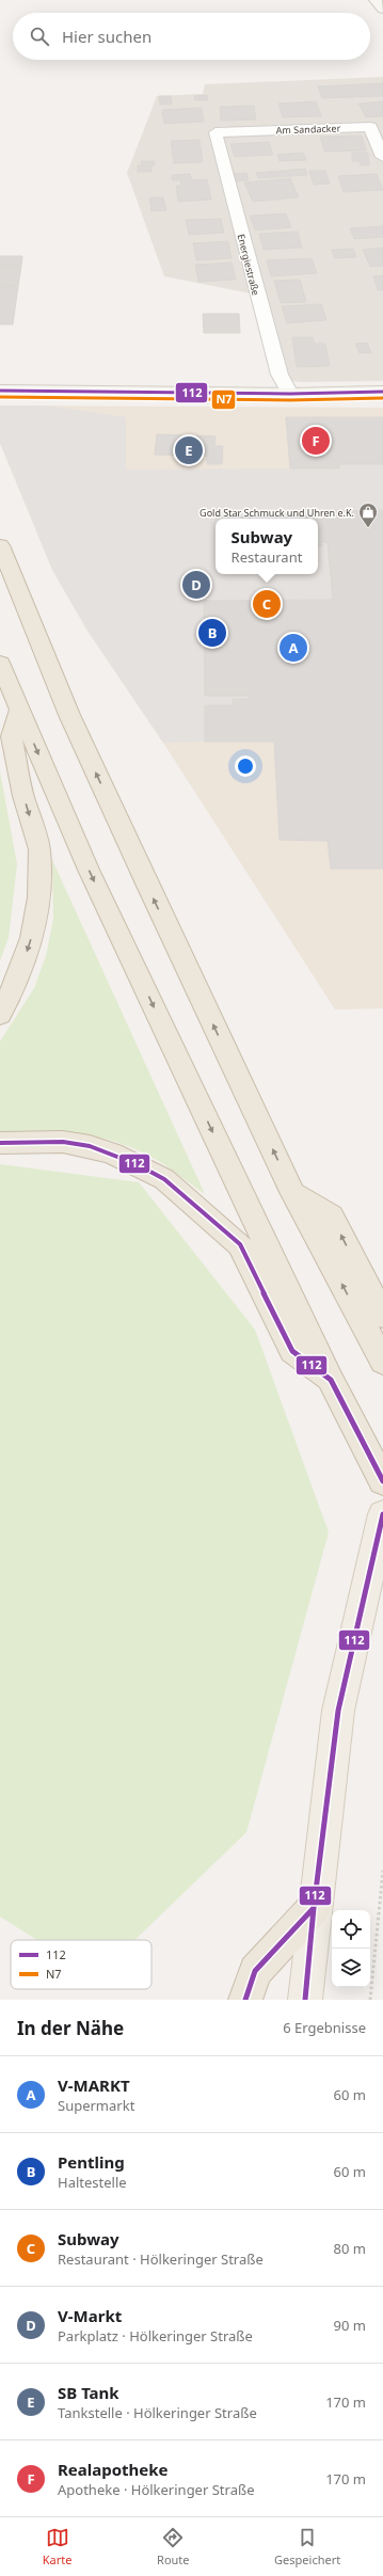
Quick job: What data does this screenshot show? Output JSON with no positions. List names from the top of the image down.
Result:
{
  "streets": {
    "street": ["Am Sandacker", "Energiestraße"]
  },
  "crossings": [
    ["Am Sandacker", "Energiestraße"]
  ],
  "places": {
    "shop": ["Gold Star Schmuck und Uhren e.K."]
  },
  "lines": ["transit line 112", "transit line N7"],
  "legend": ["112", "N7"],
  "page": {
    "search": "Hier suchen",
    "pins": [
      "F",
      "E",
      "D",
      "C",
      "B",
      "A"
    ],
    "popup": ["Subway", "Restaurant"],
    "heading": ["In der Nähe", "6 Ergebnisse"],
    "list": [
      {
        "mark": "A",
        "name": "V-MARKT",
        "note": "Supermarkt",
        "value": "60 m"
      },
      {
        "mark": "B",
        "name": "Pentling",
        "note": "Haltestelle",
        "value": "60 m"
      },
      {
        "mark": "C",
        "name": "Subway",
        "note": "Restaurant · Hölkeringer Straße",
        "value": "80 m"
      },
      {
        "mark": "D",
        "name": "V-Markt",
        "note": "Parkplatz · Hölkeringer Straße",
        "value": "90 m"
      },
      {
        "mark": "E",
        "name": "SB Tank",
        "note": "Tankstelle · Hölkeringer Straße",
        "value": "170 m"
      },
      {
        "mark": "F",
        "name": "Realapotheke",
        "note": "Apotheke · Hölkeringer Straße",
        "value": "170 m"
      }
    ],
    "nav": ["Karte", "Route", "Gespeichert"]
  }
}
